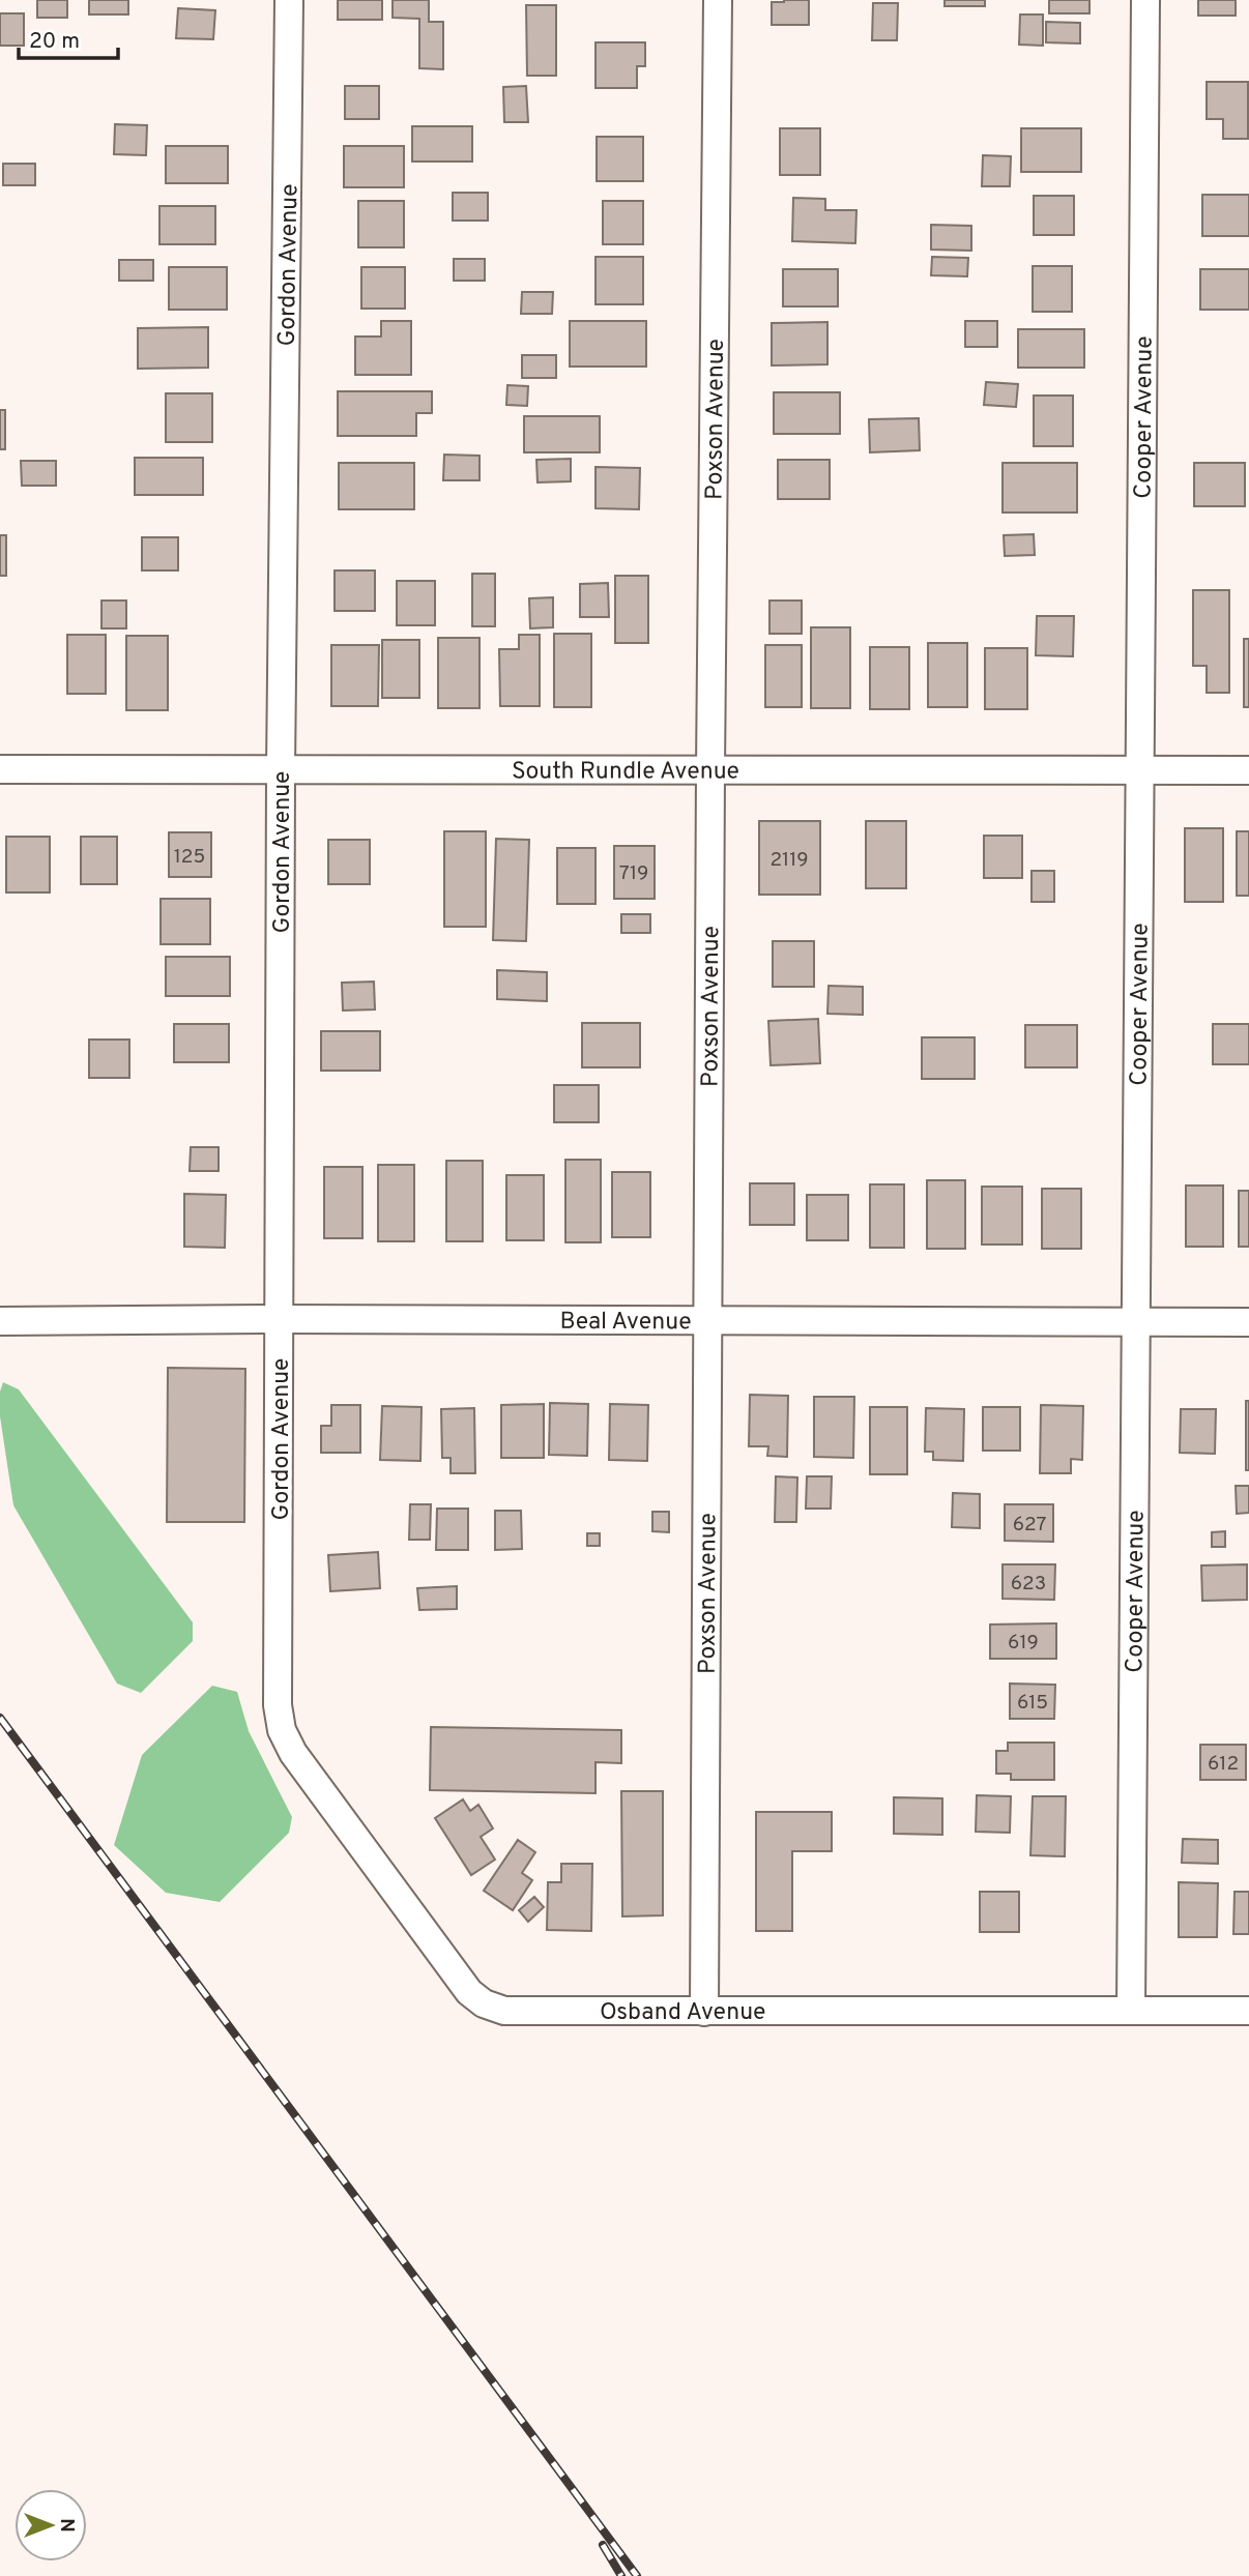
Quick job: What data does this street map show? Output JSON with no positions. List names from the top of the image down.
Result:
{
  "streets": {
    "street": [
      "Gordon Avenue",
      "Cooper Avenue",
      "Poxson Avenue",
      "South Rundle Avenue",
      "Beal Avenue",
      "Osband Avenue"
    ]
  },
  "crossings": [
    ["Gordon Avenue", "South Rundle Avenue"],
    ["Gordon Avenue", "Beal Avenue"],
    ["Gordon Avenue", "Osband Avenue"],
    ["Cooper Avenue", "South Rundle Avenue"],
    ["Cooper Avenue", "Beal Avenue"],
    ["Cooper Avenue", "Osband Avenue"],
    ["Poxson Avenue", "South Rundle Avenue"],
    ["Poxson Avenue", "Beal Avenue"],
    ["Poxson Avenue", "Osband Avenue"]
  ],
  "house_numbers": [
    "125",
    "2119",
    "719",
    "627",
    "623",
    "619",
    "615",
    "612"
  ],
  "scale_bar": "20 m",
  "north": "right"
}
